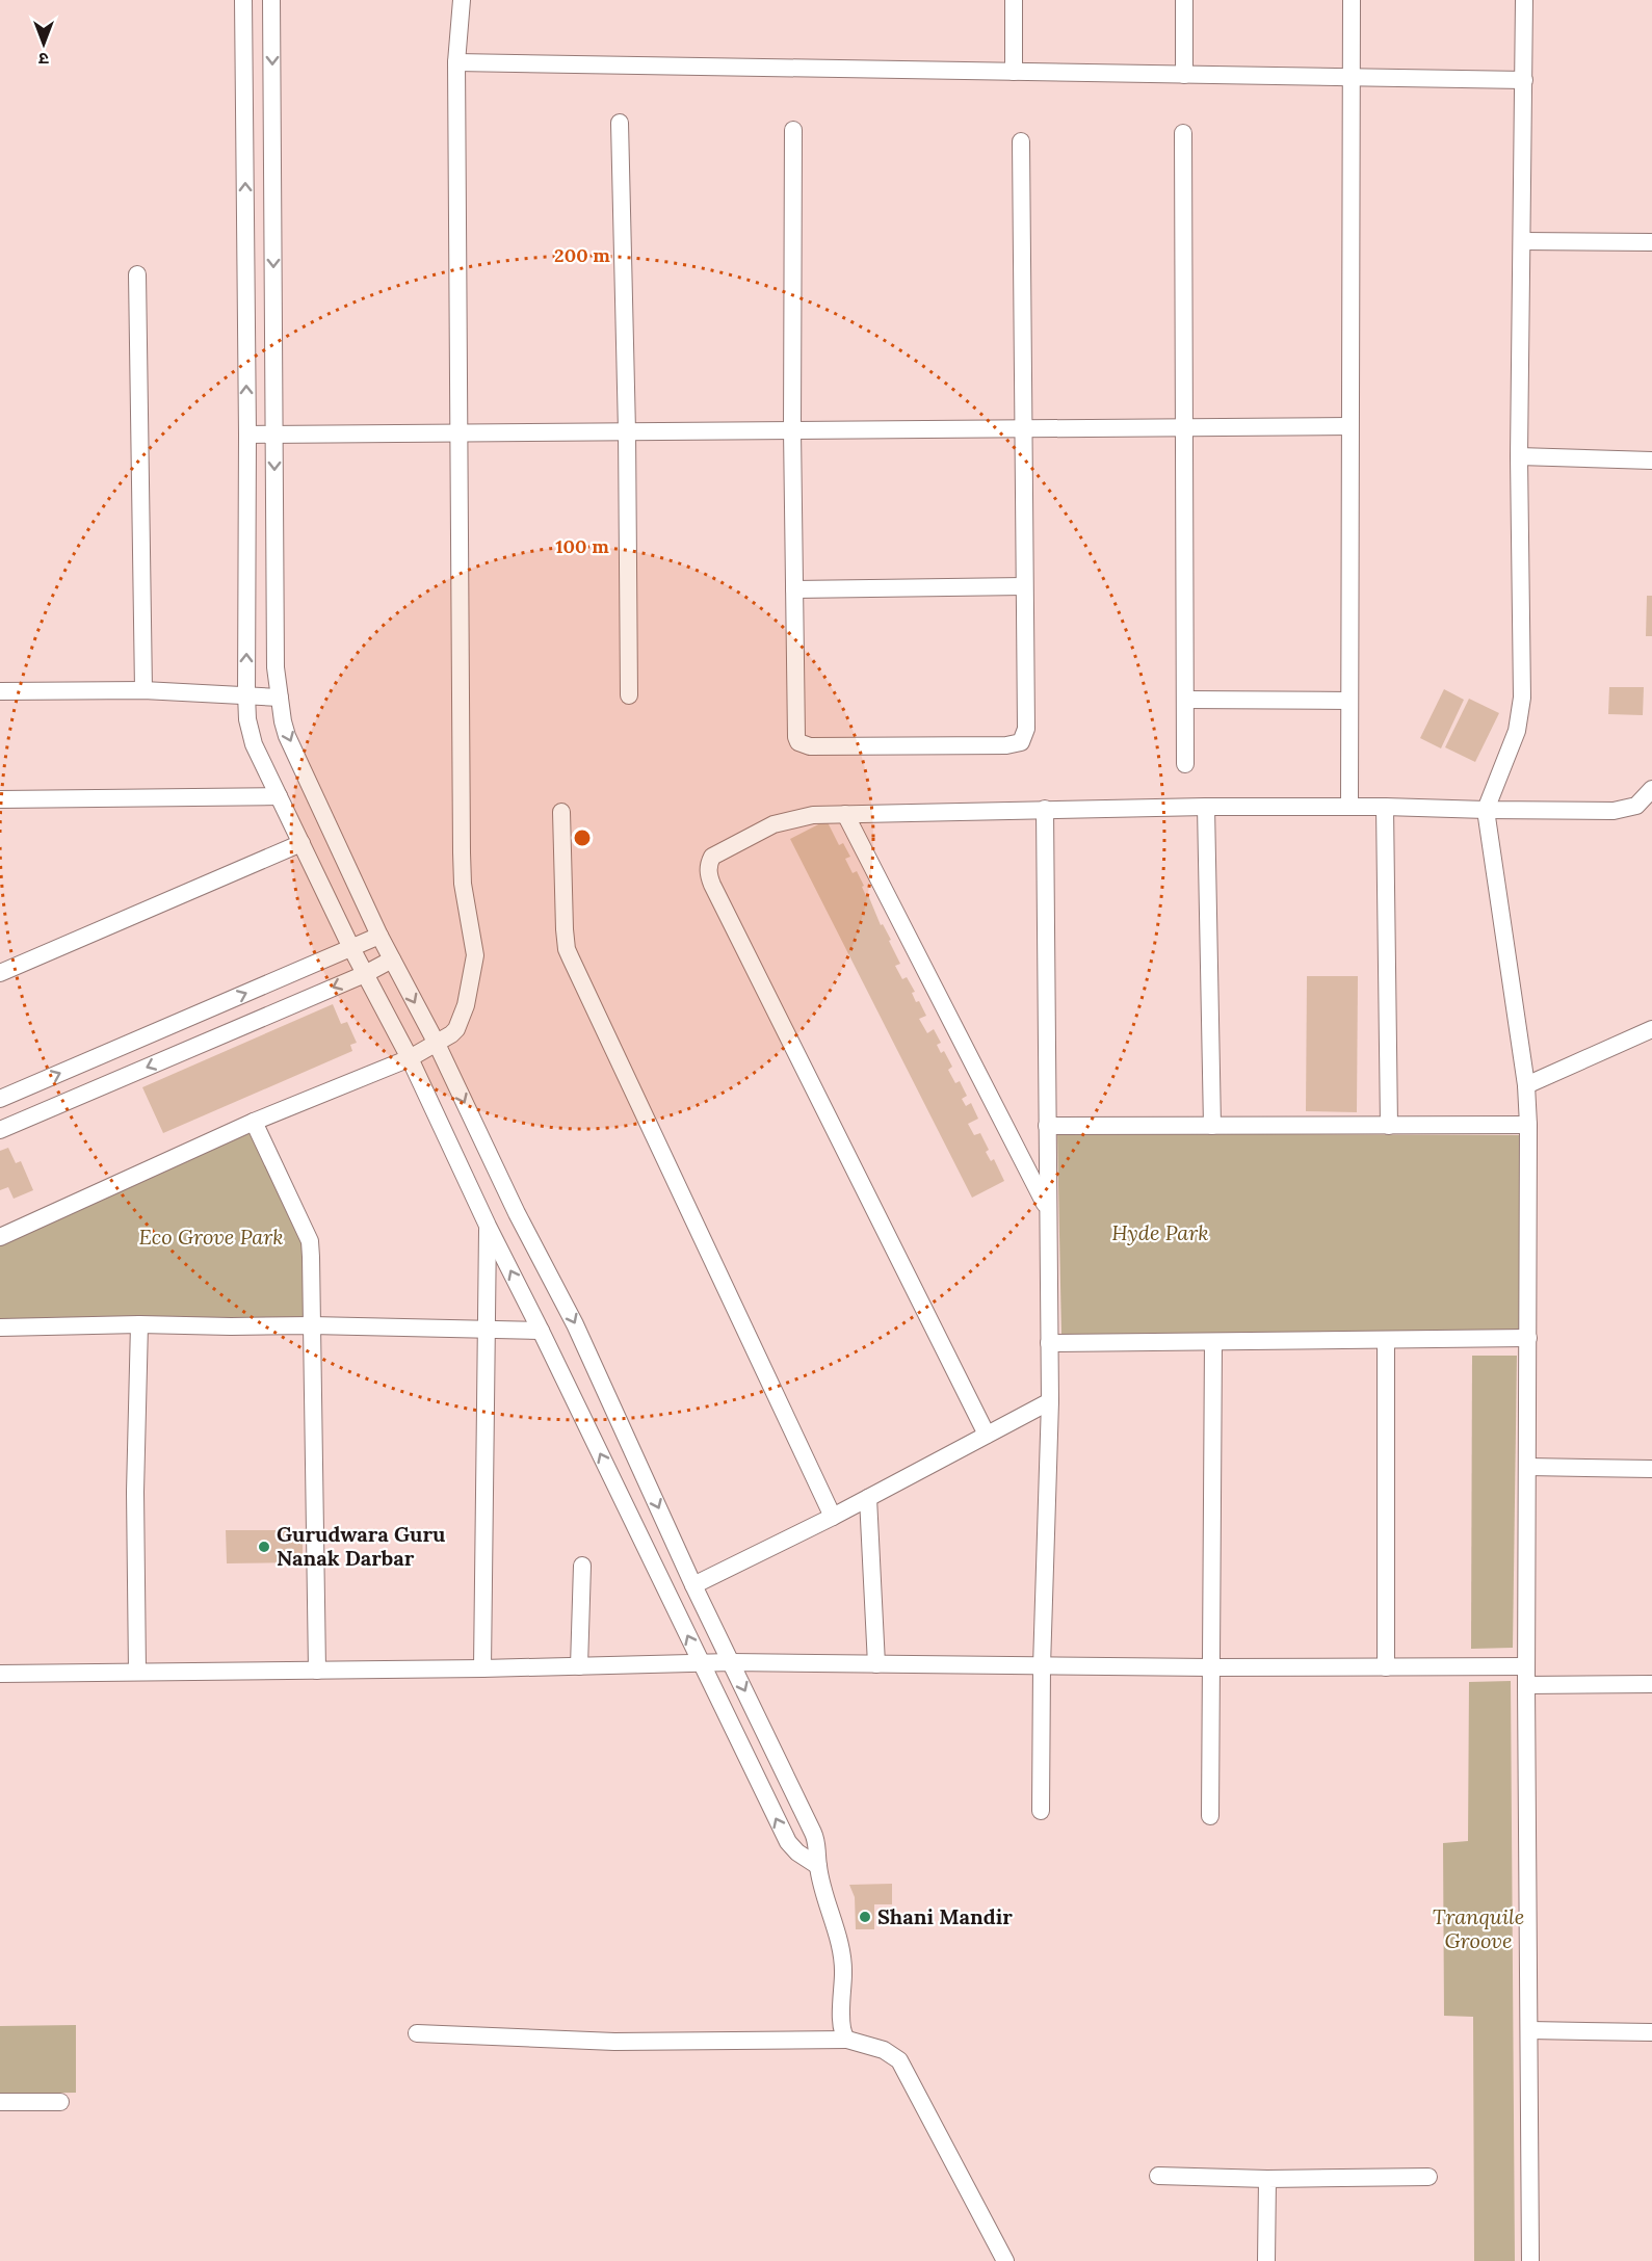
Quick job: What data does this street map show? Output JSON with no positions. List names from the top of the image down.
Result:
{
  "parks": ["Hyde Park", "Eco Grove Park", "Tranquile Groove"],
  "places": ["Gurudwara Guru Nanak Darbar", "Shani Mandir"],
  "north": "bottom",
  "rings": ["200 m", "100 m"]
}
